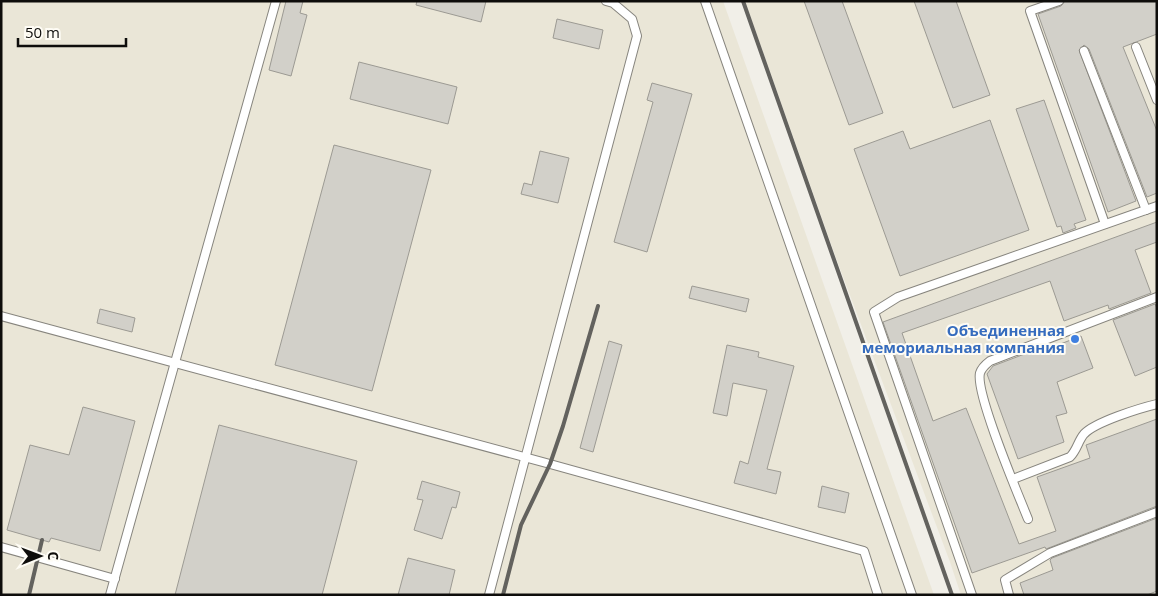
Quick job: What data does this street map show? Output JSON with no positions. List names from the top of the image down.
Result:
{
  "places": ["Объединенная мемориальная компания"],
  "scale_bar": "50 m",
  "north": "right"
}
